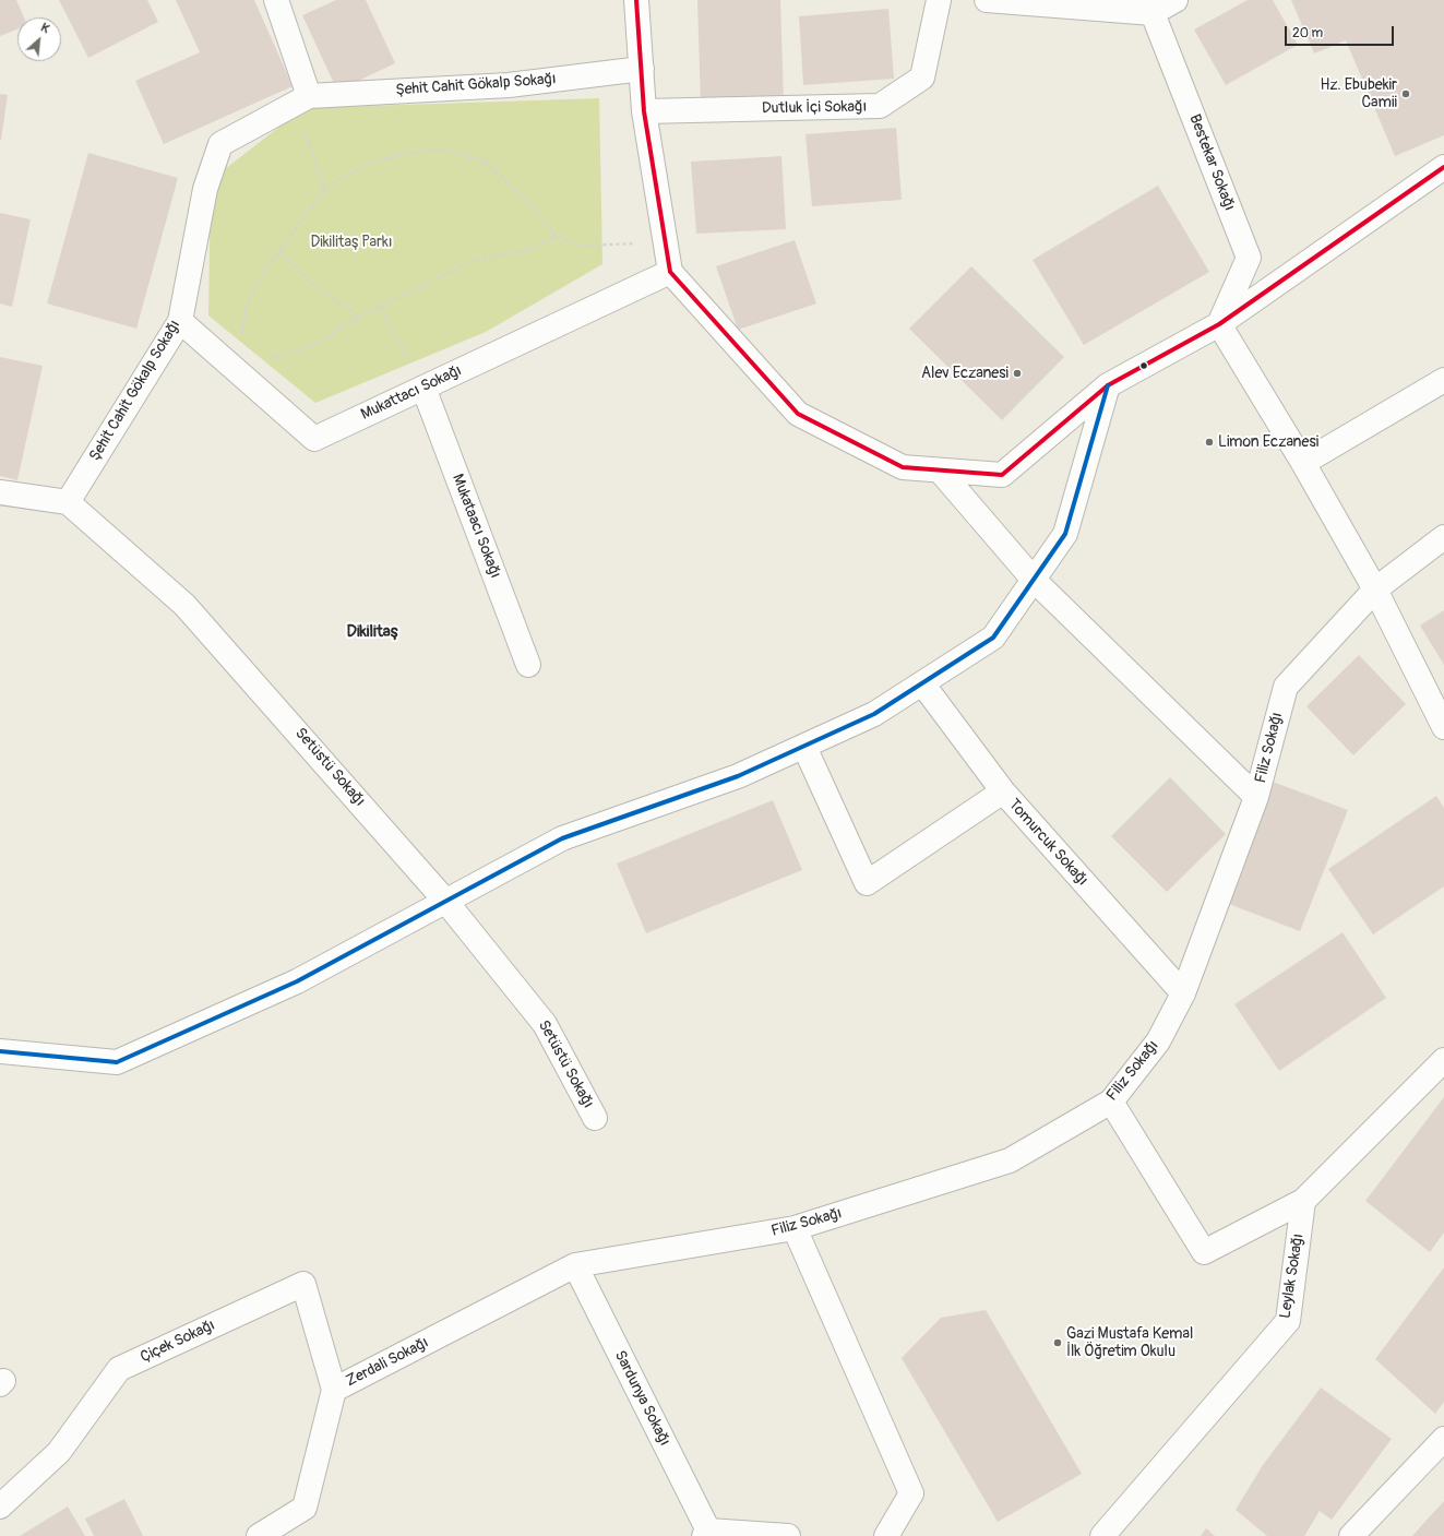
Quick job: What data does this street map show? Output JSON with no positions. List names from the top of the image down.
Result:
{
  "streets": {
    "street": [
      "Şehit Cahit Gökalp Sokağı",
      "Dutluk İçi Sokağı",
      "Bestekar Sokağı",
      "Mukattacı Sokağı",
      "Mukataacı Sokağı",
      "Filiz Sokağı",
      "Setüstü Sokağı",
      "Tomurcuk Sokağı",
      "Leylak Sokağı",
      "Çiçek Sokağı",
      "Zerdali Sokağı",
      "Sardunya Sokağı"
    ]
  },
  "crossings": [
    ["Şehit Cahit Gökalp Sokağı", "Mukattacı Sokağı"],
    ["Şehit Cahit Gökalp Sokağı", "Setüstü Sokağı"],
    ["Mukattacı Sokağı", "Mukataacı Sokağı"],
    ["Filiz Sokağı", "Tomurcuk Sokağı"],
    ["Filiz Sokağı", "Zerdali Sokağı"],
    ["Filiz Sokağı", "Sardunya Sokağı"],
    ["Çiçek Sokağı", "Zerdali Sokağı"],
    ["Zerdali Sokağı", "Sardunya Sokağı"]
  ],
  "districts": ["Dikilitaş"],
  "parks": ["Dikilitaş Parkı"],
  "places": [
    "Hz. Ebubekir Camii",
    "Alev Eczanesi",
    "Limon Eczanesi",
    "Gazi Mustafa Kemal İlk Öğretim Okulu"
  ],
  "scale_bar": "20 m",
  "north": "top right"
}
